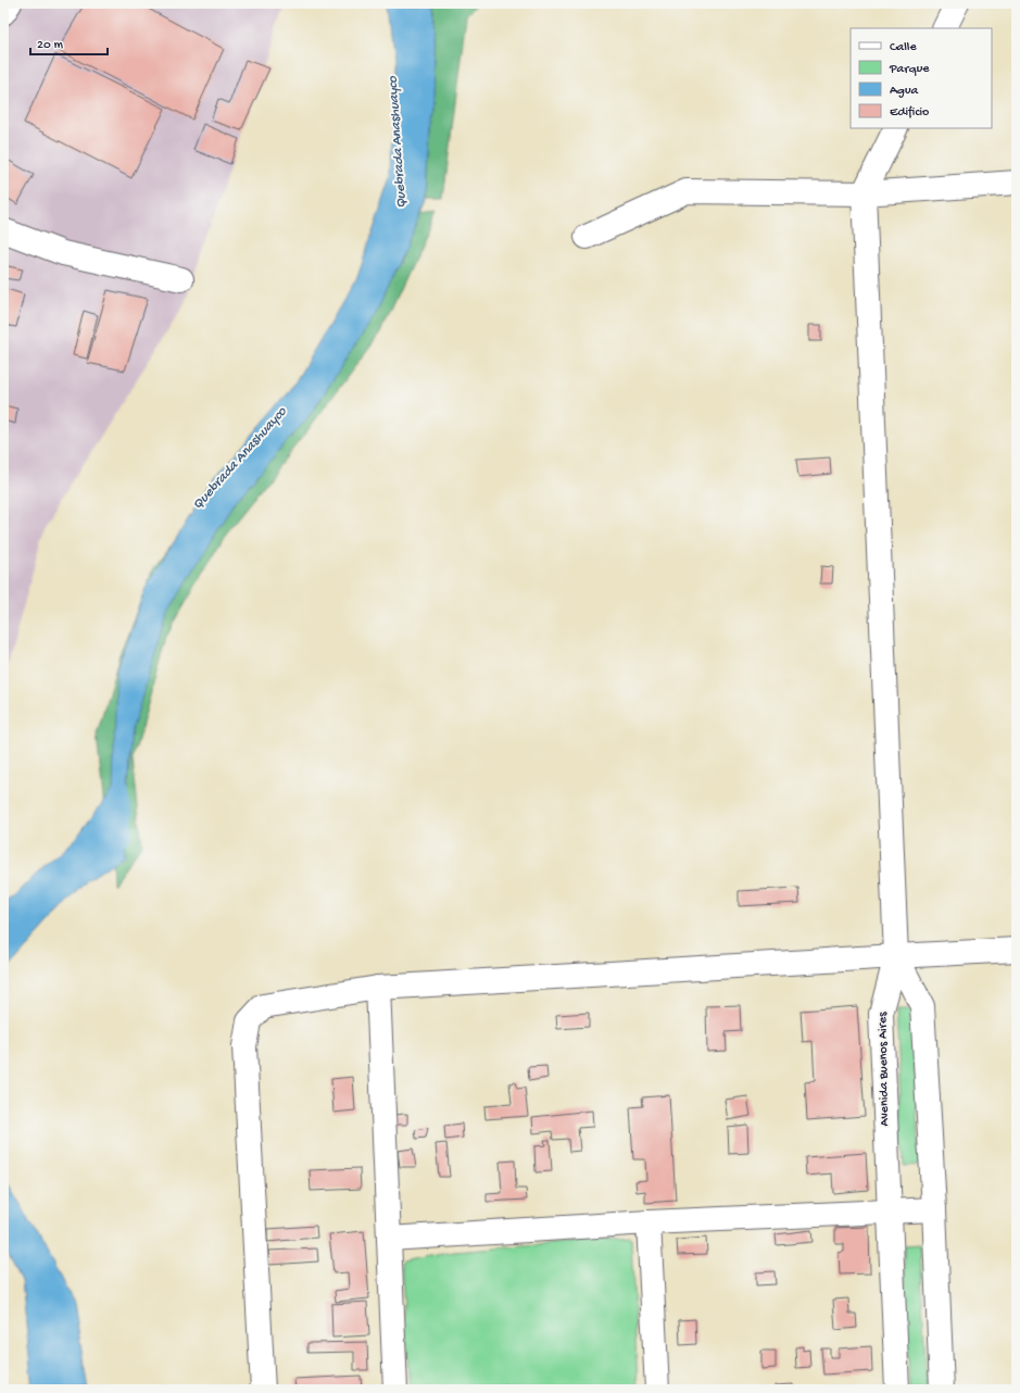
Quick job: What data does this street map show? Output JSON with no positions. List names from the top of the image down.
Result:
{
  "streets": {
    "street": ["Avenida Buenos Aires"]
  },
  "water": ["Quebrada Anashuayco"],
  "legend": [
    "Calle",
    "Parque",
    "Agua",
    "Edificio"
  ],
  "scale_bar": "20 m"
}
